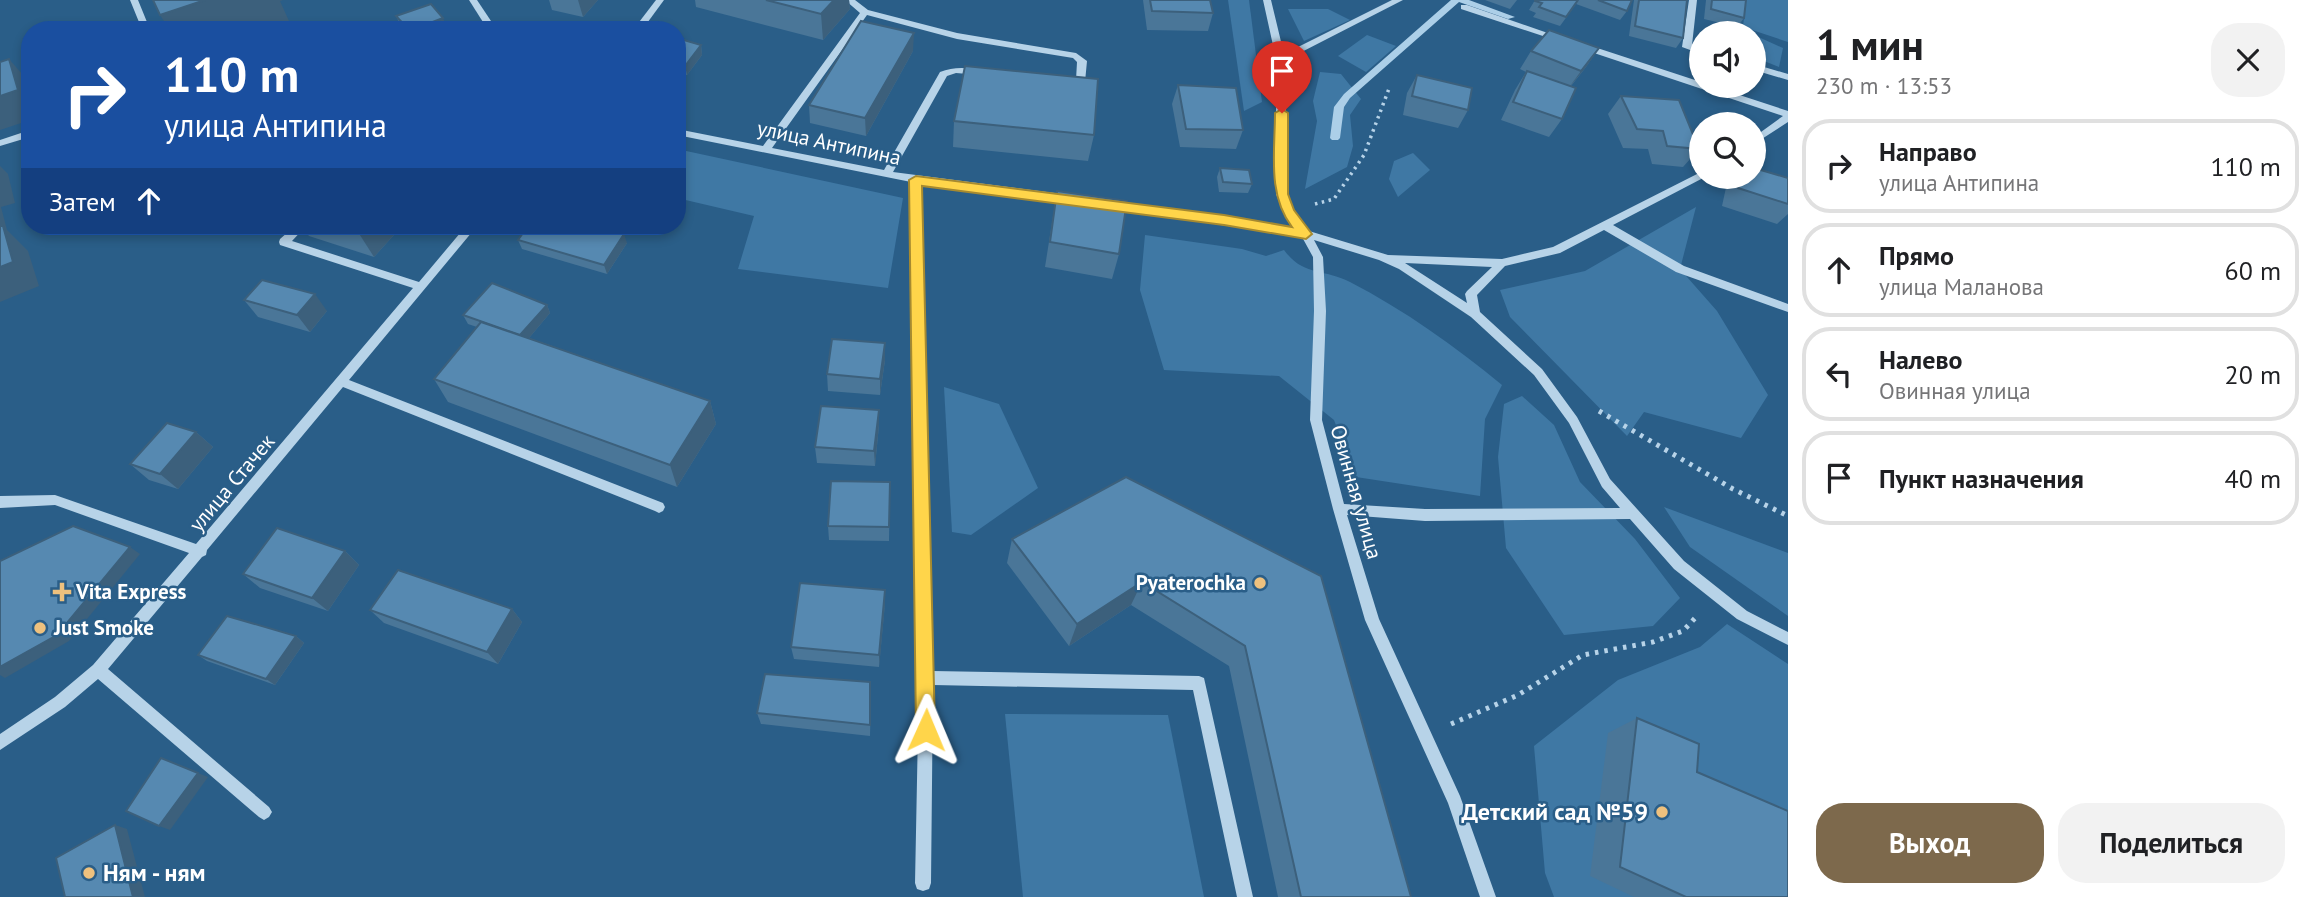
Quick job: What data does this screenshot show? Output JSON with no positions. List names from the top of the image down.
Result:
{
  "streets": {
    "street": ["улица Антипина", "улица Стачек", "Овинная улица"]
  },
  "places": {
    "other": [
      "Pyaterochka",
      "Just Smoke",
      "Детский сад №59",
      "Ням - ням"
    ],
    "health": ["Vita Express"]
  },
  "page": {
    "heading": ["1 мин", "230 m · 13:53"],
    "turn": ["110 m", "улица Антипина"],
    "list": [
      {
        "name": "Направо",
        "note": "улица Антипина",
        "value": "110 m"
      },
      {
        "name": "Прямо",
        "note": "улица Маланова",
        "value": "60 m"
      },
      {
        "name": "Налево",
        "note": "Овинная улица",
        "value": "20 m"
      },
      {
        "name": "Пункт назначения",
        "value": "40 m"
      }
    ],
    "then": "Затем",
    "buttons": ["Выход", "Поделиться"]
  }
}
